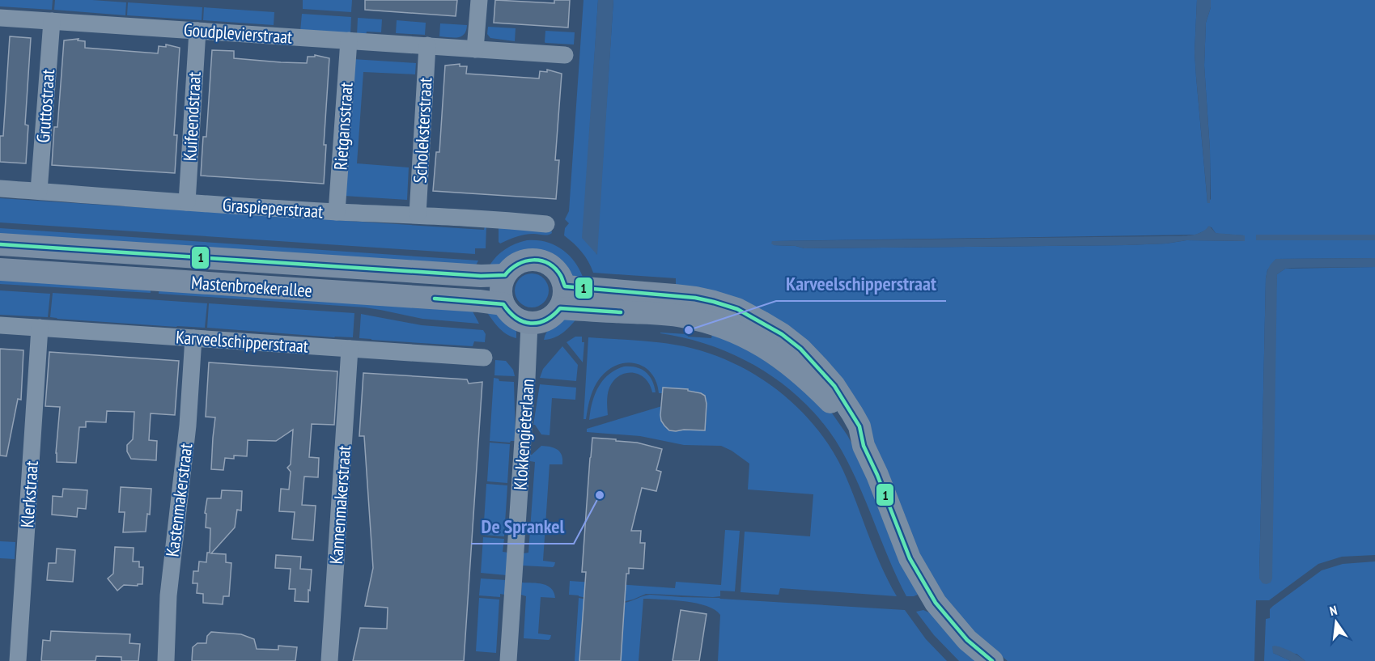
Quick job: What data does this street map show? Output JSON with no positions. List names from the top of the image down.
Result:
{
  "streets": {
    "main road": ["Mastenbroekerallee"],
    "street": [
      "Goudplevierstraat",
      "Gruttostraat",
      "Kuifeendstraat",
      "Rietgansstraat",
      "Scholeksterstraat",
      "Graspieperstraat",
      "Karveelschipperstraat",
      "Klokkengieterlaan",
      "Klerkstraat",
      "Kastenmakerstraat",
      "Kannenmakerstraat"
    ]
  },
  "crossings": [
    ["Goudplevierstraat", "Gruttostraat"],
    ["Goudplevierstraat", "Kuifeendstraat"],
    ["Goudplevierstraat", "Rietgansstraat"],
    ["Goudplevierstraat", "Scholeksterstraat"],
    ["Gruttostraat", "Graspieperstraat"],
    ["Kuifeendstraat", "Graspieperstraat"],
    ["Rietgansstraat", "Graspieperstraat"],
    ["Scholeksterstraat", "Graspieperstraat"],
    ["Mastenbroekerallee", "Klokkengieterlaan"],
    ["Karveelschipperstraat", "Klerkstraat"],
    ["Karveelschipperstraat", "Kastenmakerstraat"],
    ["Karveelschipperstraat", "Kannenmakerstraat"]
  ],
  "places": ["Karveelschipperstraat", "De Sprankel"],
  "lines": ["transit line 1"],
  "north": "top"
}
